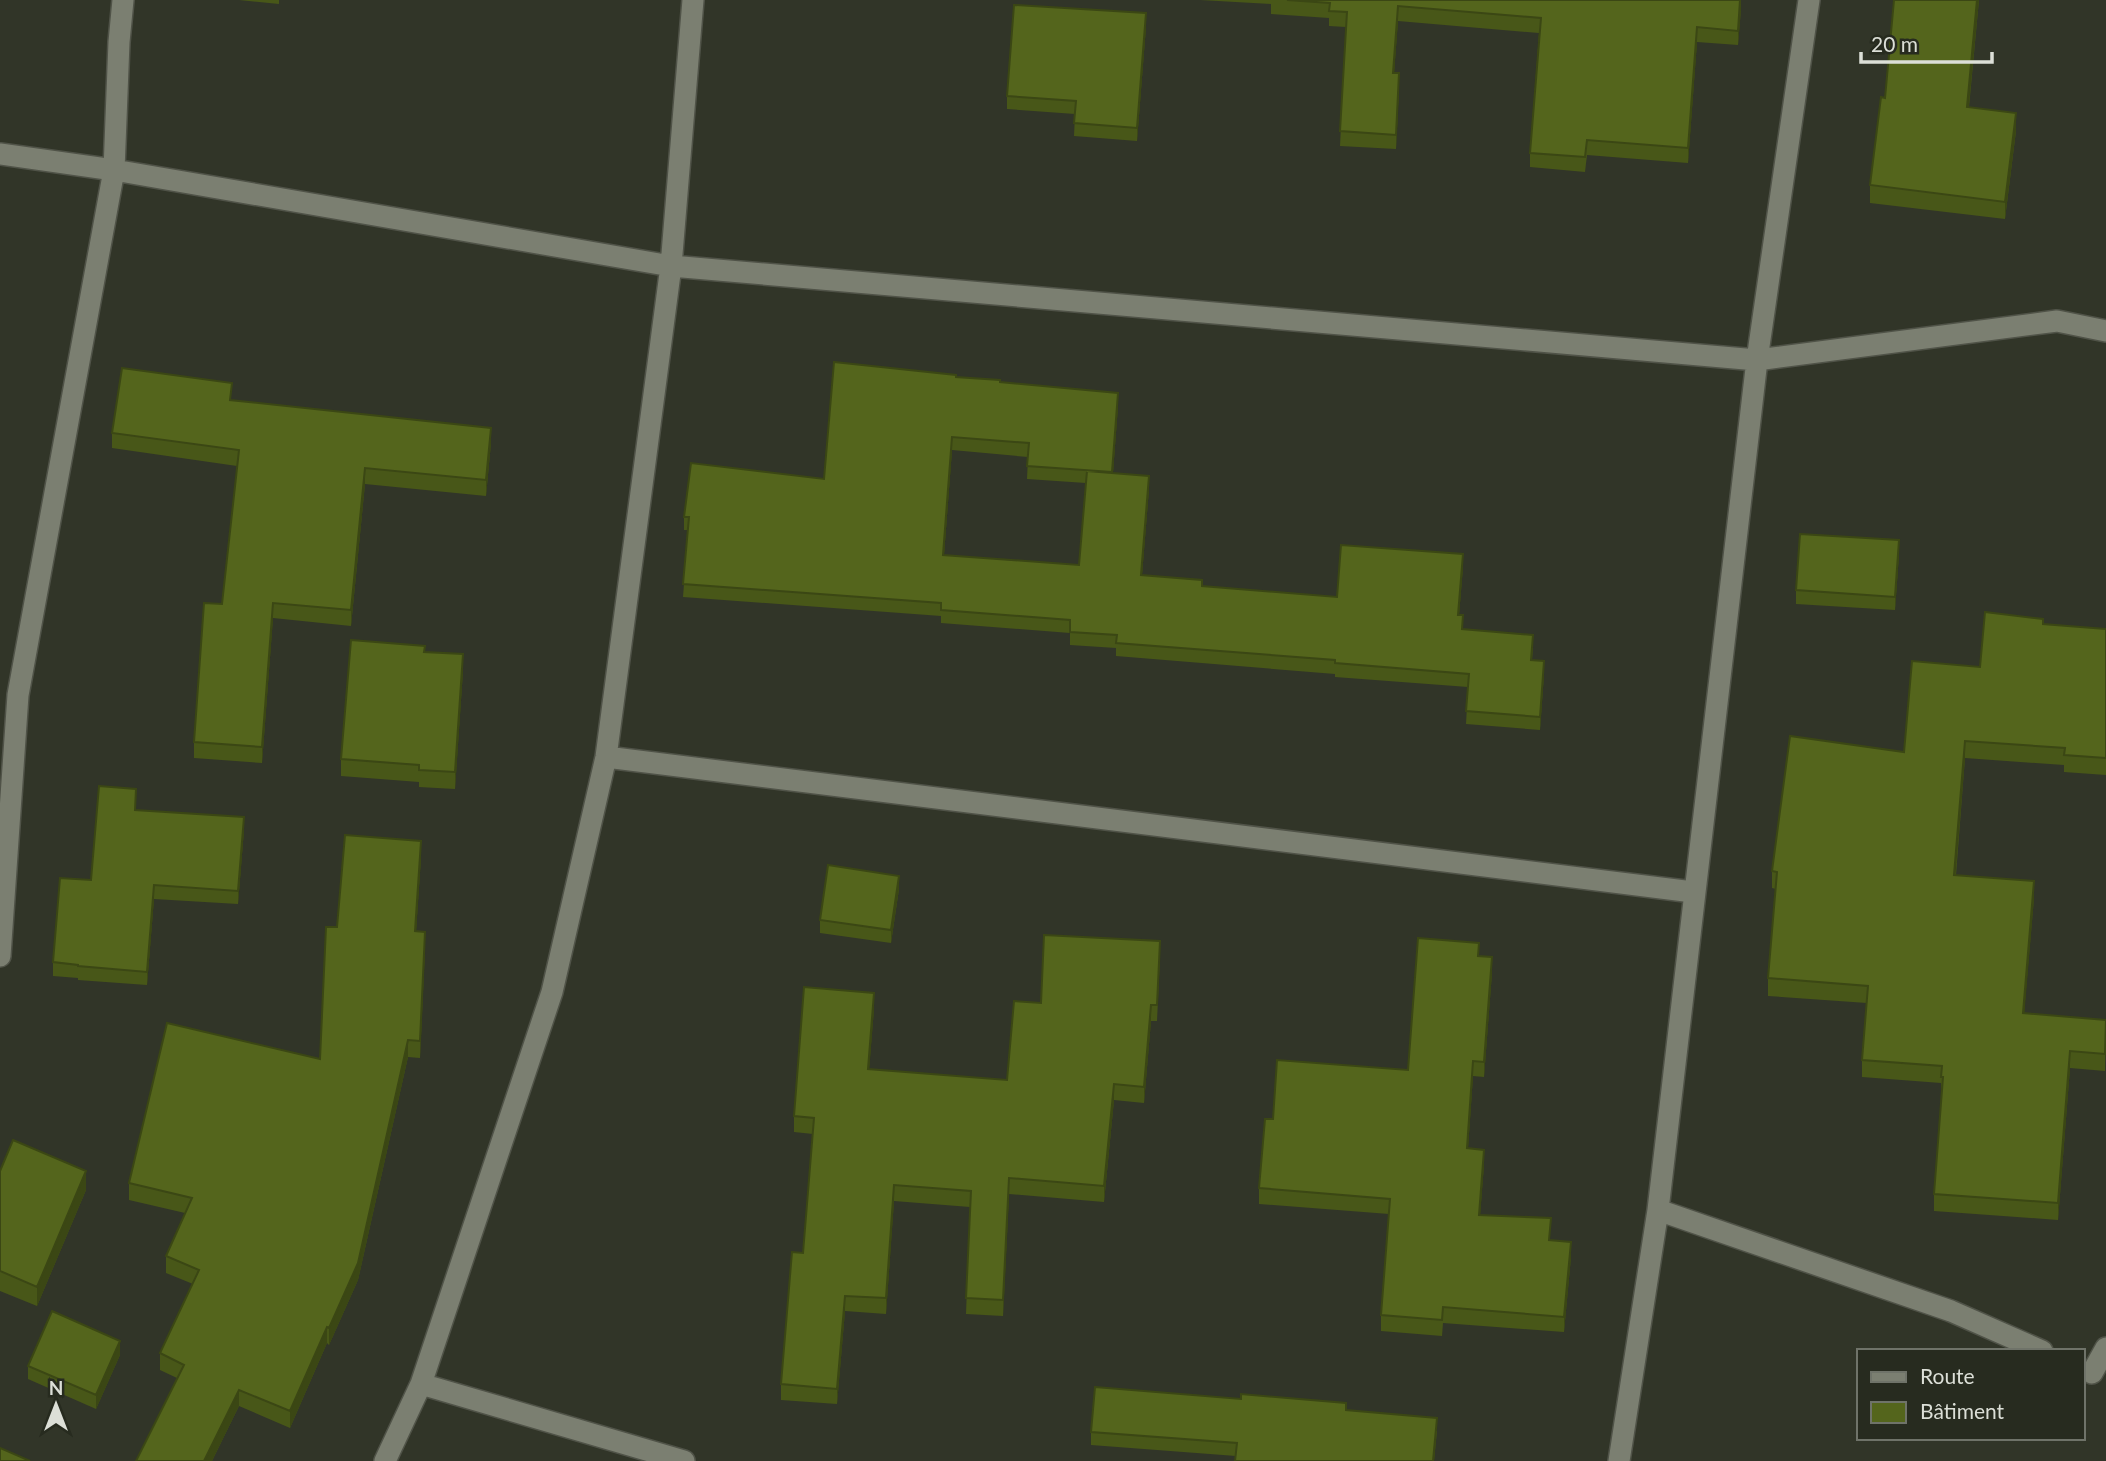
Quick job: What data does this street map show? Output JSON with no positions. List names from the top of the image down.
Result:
{
  "legend": ["Route", "Bâtiment"],
  "scale_bar": "20 m",
  "north": "top"
}
